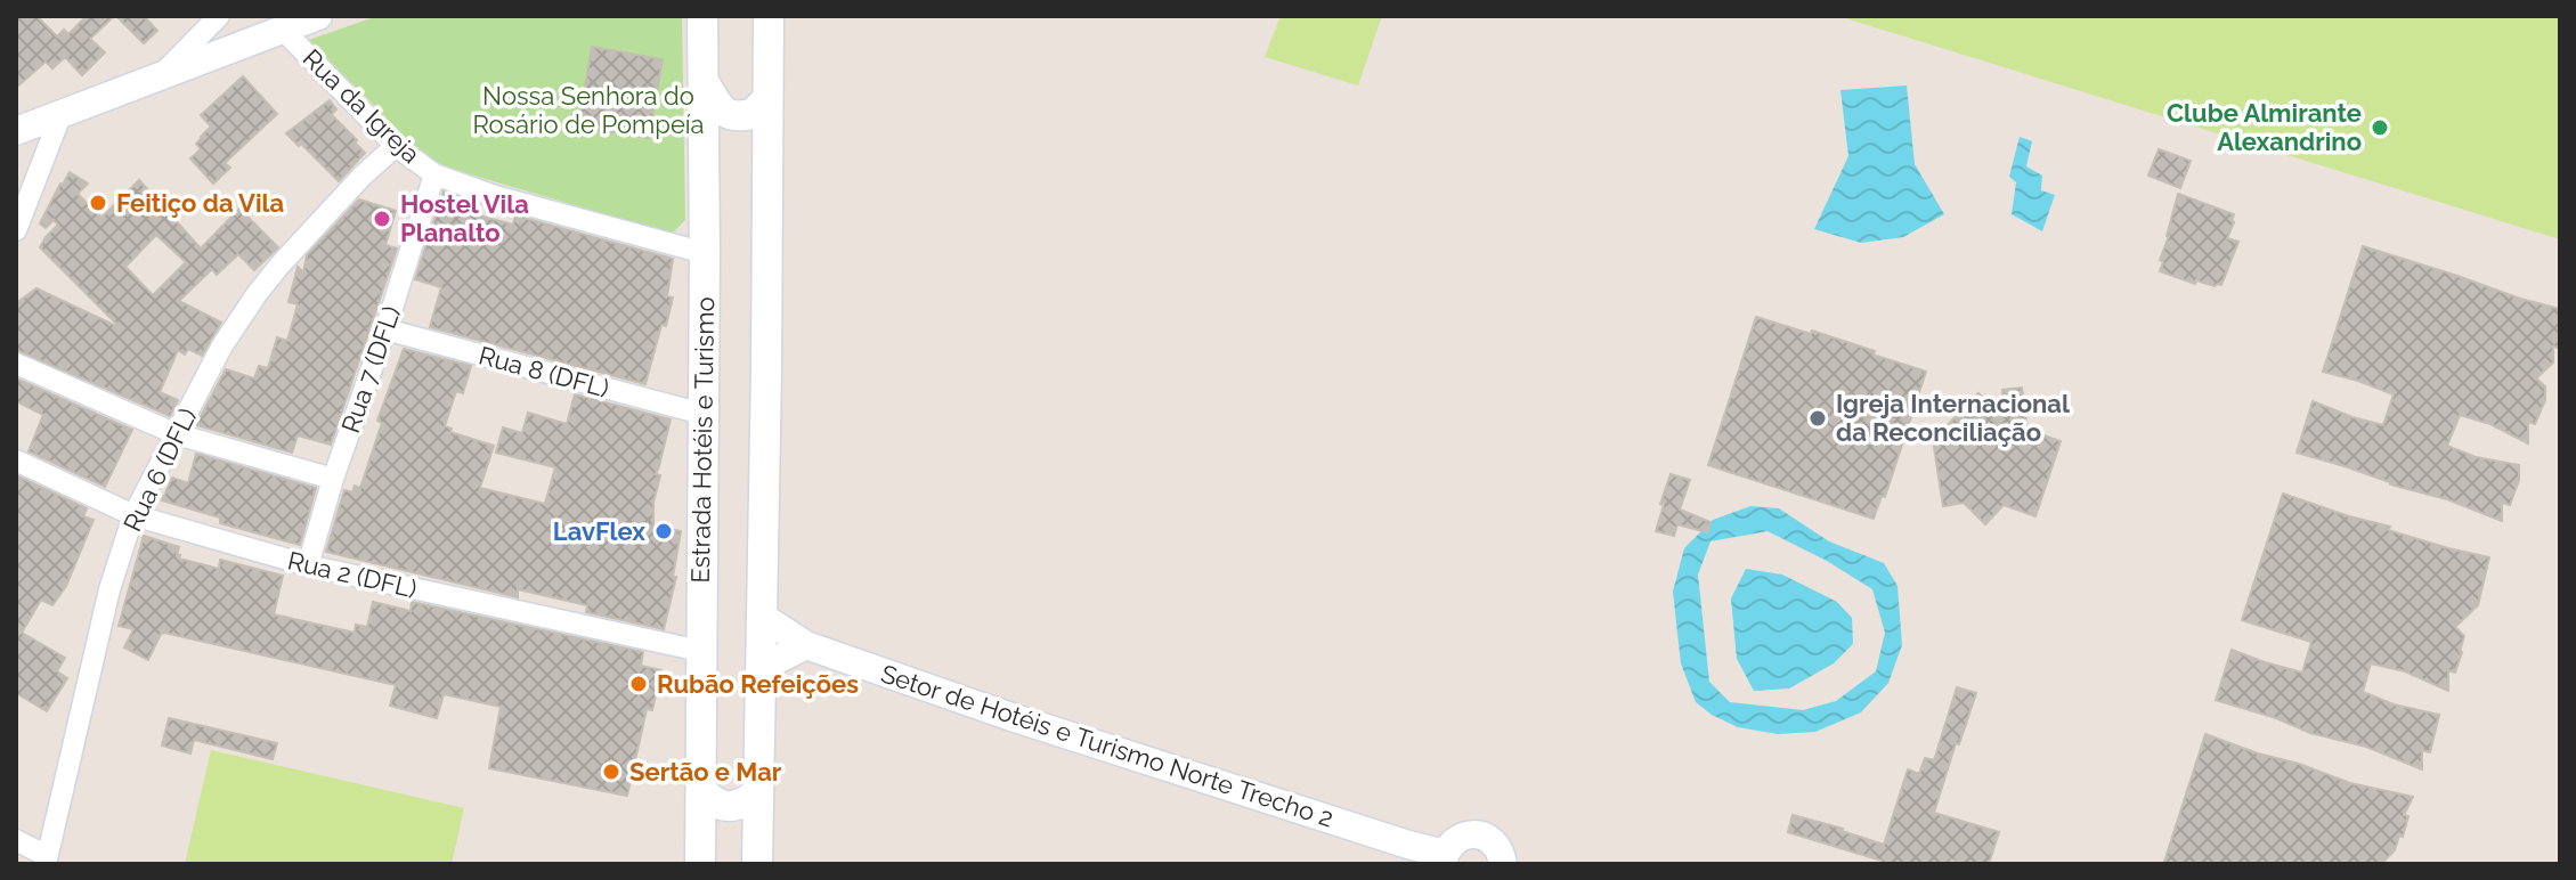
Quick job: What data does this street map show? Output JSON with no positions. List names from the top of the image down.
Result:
{
  "streets": {
    "main road": ["Estrada Hotéis e Turismo"],
    "street": [
      "Rua da Igreja",
      "Rua 7 (DFL)",
      "Rua 8 (DFL)",
      "Rua 6 (DFL)",
      "Rua 2 (DFL)",
      "Setor de Hotéis e Turismo Norte Trecho 2"
    ]
  },
  "crossings": [
    ["Rua da Igreja", "Rua 7 (DFL)"],
    ["Rua da Igreja", "Estrada Hotéis e Turismo"],
    ["Rua da Igreja", "Rua 6 (DFL)"],
    ["Rua 7 (DFL)", "Rua 8 (DFL)"],
    ["Rua 7 (DFL)", "Rua 2 (DFL)"],
    ["Rua 8 (DFL)", "Estrada Hotéis e Turismo"],
    ["Estrada Hotéis e Turismo", "Rua 2 (DFL)"],
    ["Rua 6 (DFL)", "Rua 2 (DFL)"]
  ],
  "parks": ["Nossa Senhora do Rosário de Pompeía"],
  "places": [
    "Clube Almirante Alexandrino",
    "Feitiço da Vila",
    "Hostel Vila Planalto",
    "Igreja Internacional da Reconciliação",
    "LavFlex",
    "Rubão Refeições",
    "Sertão e Mar"
  ]
}
